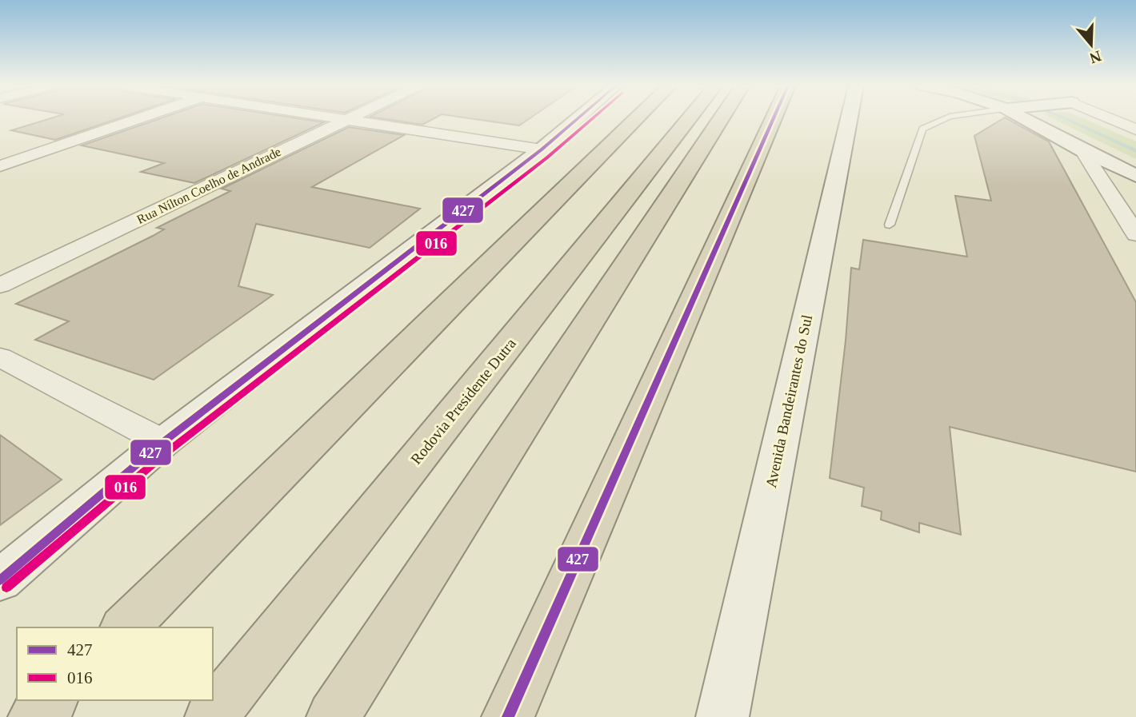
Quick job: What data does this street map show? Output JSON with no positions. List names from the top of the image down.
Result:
{
  "streets": {
    "highway": ["Rodovia Presidente Dutra"],
    "street": ["Rua Nílton Coelho de Andrade", "Avenida Bandeirantes do Sul"]
  },
  "lines": ["transit line 427", "transit line 016"],
  "legend": ["427", "016"],
  "north": "bottom"
}
